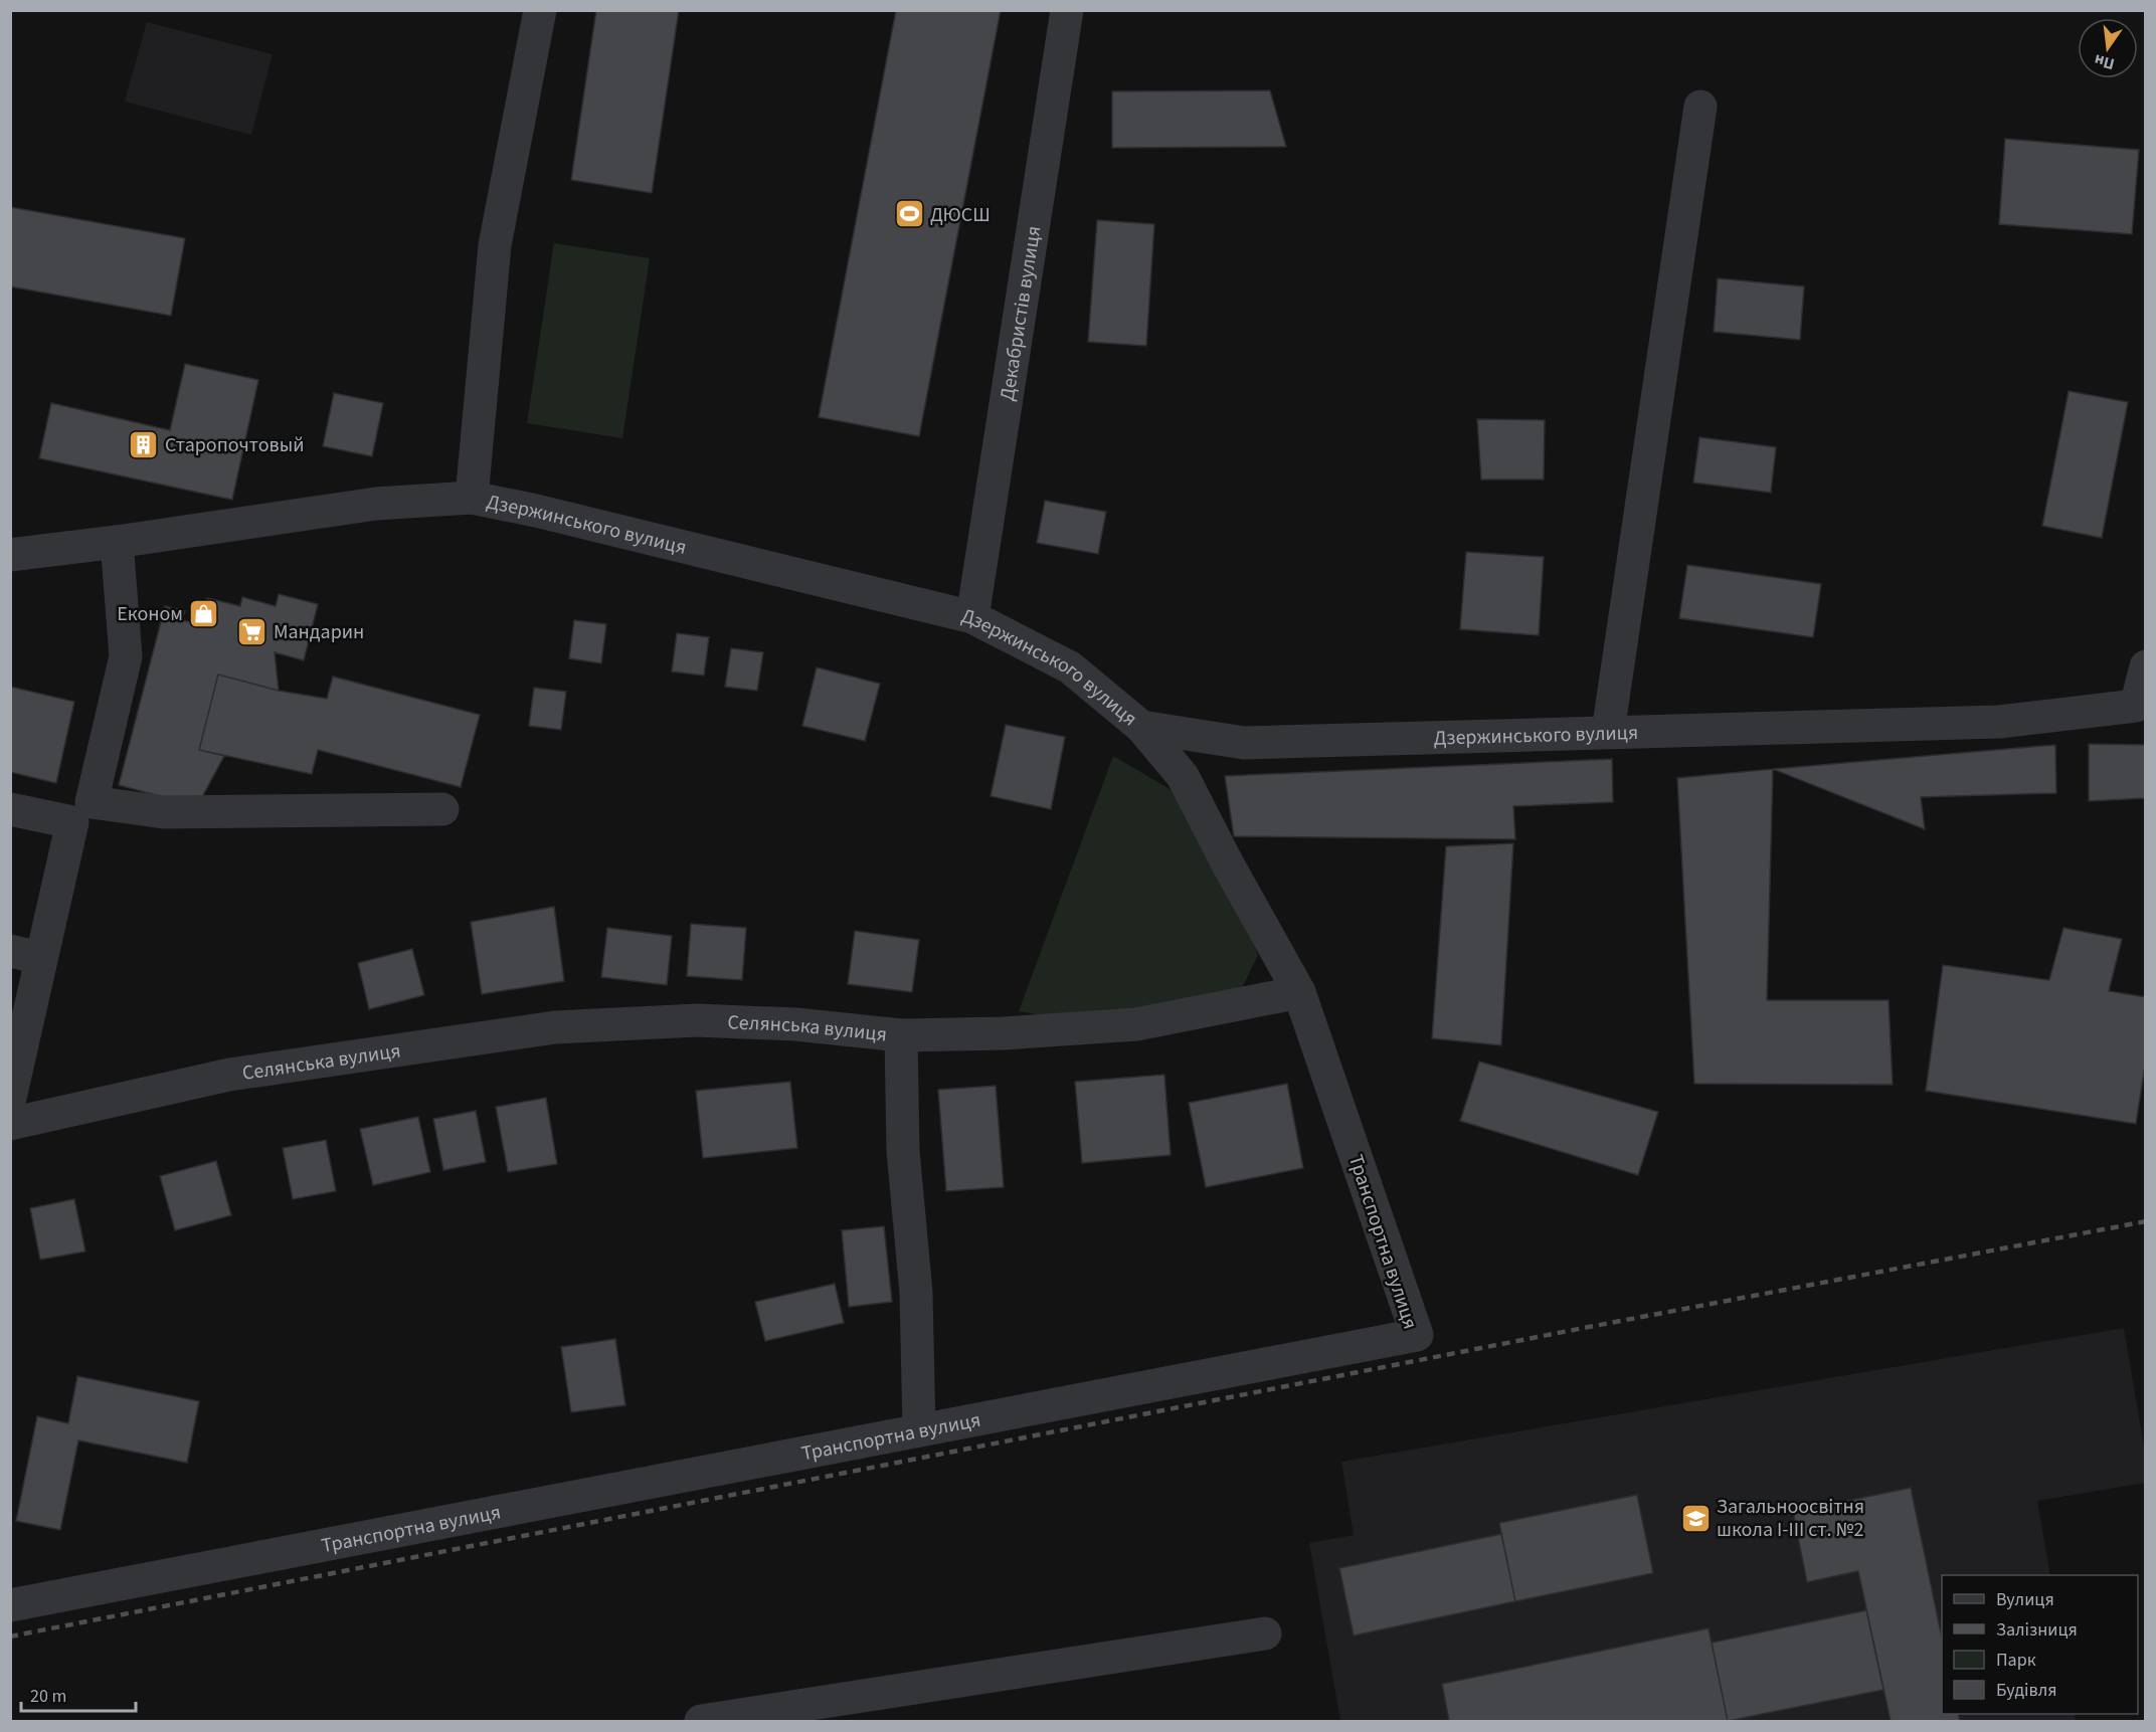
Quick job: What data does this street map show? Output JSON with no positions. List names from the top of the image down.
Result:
{
  "streets": {
    "street": [
      "Декабристів вулиця",
      "Дзержинського вулиця",
      "Селянська вулиця",
      "Транспортна вулиця"
    ]
  },
  "crossings": [
    ["Декабристів вулиця", "Дзержинського вулиця"],
    ["Селянська вулиця", "Транспортна вулиця"]
  ],
  "places": {
    "sports": ["ДЮСШ"],
    "building": ["Старопочтовый"],
    "shop": ["Економ"],
    "supermarket": ["Мандарин"],
    "school or university": ["Загальноосвітня школа І-ІІІ ст. №2"]
  },
  "legend": [
    "Вулиця",
    "Залізниця",
    "Парк",
    "Будівля"
  ],
  "scale_bar": "20 m",
  "north": "bottom"
}
